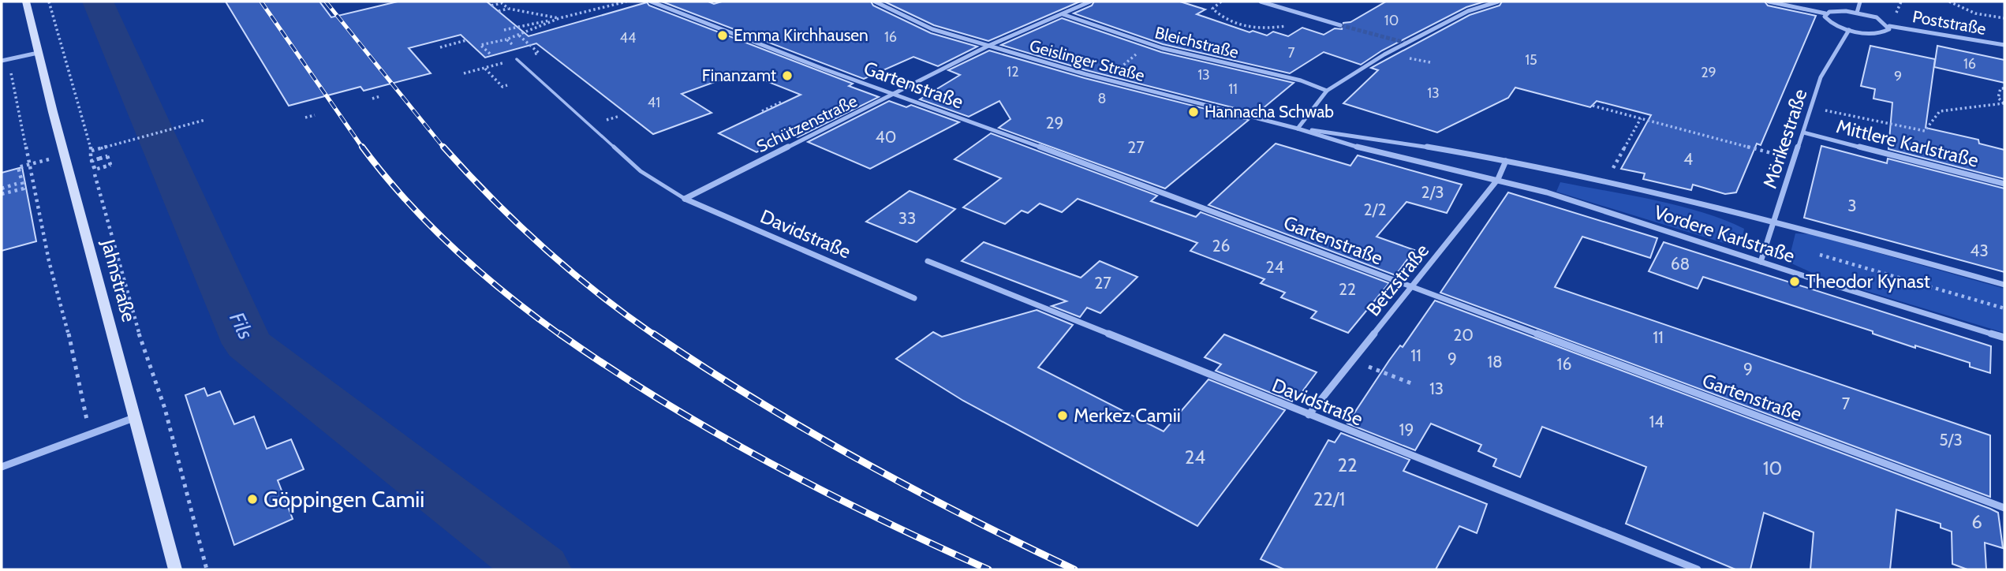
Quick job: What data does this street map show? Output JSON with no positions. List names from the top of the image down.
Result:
{
  "streets": {
    "main road": ["Jahnstraße"],
    "street": [
      "Poststraße",
      "Bleichstraße",
      "Geislinger Straße",
      "Gartenstraße",
      "Schützenstraße",
      "Mörikestraße",
      "Mittlere Karlstraße",
      "Davidstraße",
      "Vordere Karlstraße",
      "Betzstraße"
    ]
  },
  "crossings": [
    ["Bleichstraße", "Schützenstraße"],
    ["Geislinger Straße", "Schützenstraße"],
    ["Geislinger Straße", "Vordere Karlstraße"],
    ["Geislinger Straße", "Betzstraße"],
    ["Gartenstraße", "Schützenstraße"],
    ["Gartenstraße", "Betzstraße"],
    ["Schützenstraße", "Davidstraße"],
    ["Mörikestraße", "Mittlere Karlstraße"],
    ["Mörikestraße", "Vordere Karlstraße"],
    ["Davidstraße", "Betzstraße"],
    ["Vordere Karlstraße", "Betzstraße"]
  ],
  "water": ["Fils"],
  "places": [
    "Emma Kirchhausen",
    "Finanzamt",
    "Hannacha Schwab",
    "Theodor Kynast",
    "Merkez Camii",
    "Göppingen Camii"
  ],
  "house_numbers": [
    "10",
    "16",
    "44",
    "7",
    "15",
    "16",
    "12",
    "29",
    "13",
    "9",
    "11",
    "13",
    "8",
    "41",
    "29",
    "40",
    "27",
    "4",
    "2/3",
    "3",
    "2/2",
    "33",
    "26",
    "43",
    "68",
    "24",
    "27",
    "22",
    "20",
    "11",
    "11",
    "9",
    "18",
    "16",
    "9",
    "13",
    "7",
    "14",
    "19",
    "5/3",
    "24",
    "22",
    "10",
    "22/1",
    "6"
  ]
}
